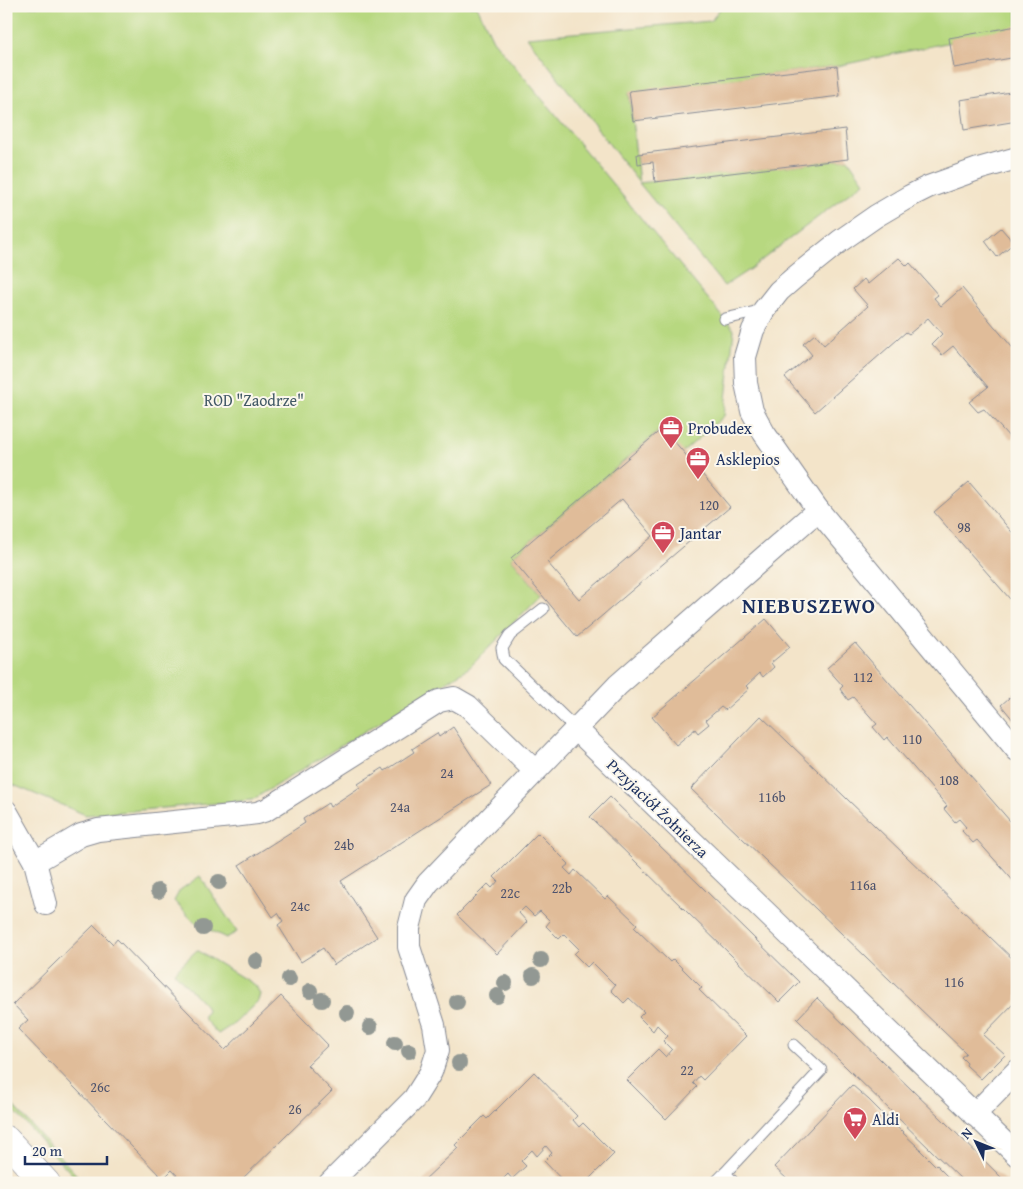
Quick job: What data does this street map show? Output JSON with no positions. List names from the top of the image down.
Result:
{
  "streets": {
    "street": ["Przyjaciół Żołnierza"]
  },
  "districts": ["NIEBUSZEWO"],
  "parks": ["ROD \"Zaodrze\""],
  "places": {
    "office": ["Probudex", "Asklepios", "Jantar"],
    "supermarket": ["Aldi"]
  },
  "house_numbers": [
    "120",
    "98",
    "112",
    "110",
    "24",
    "108",
    "116b",
    "24a",
    "24b",
    "116a",
    "22b",
    "22c",
    "24c",
    "116",
    "22",
    "26c",
    "26"
  ],
  "scale_bar": "20 m",
  "north": "top left"
}
